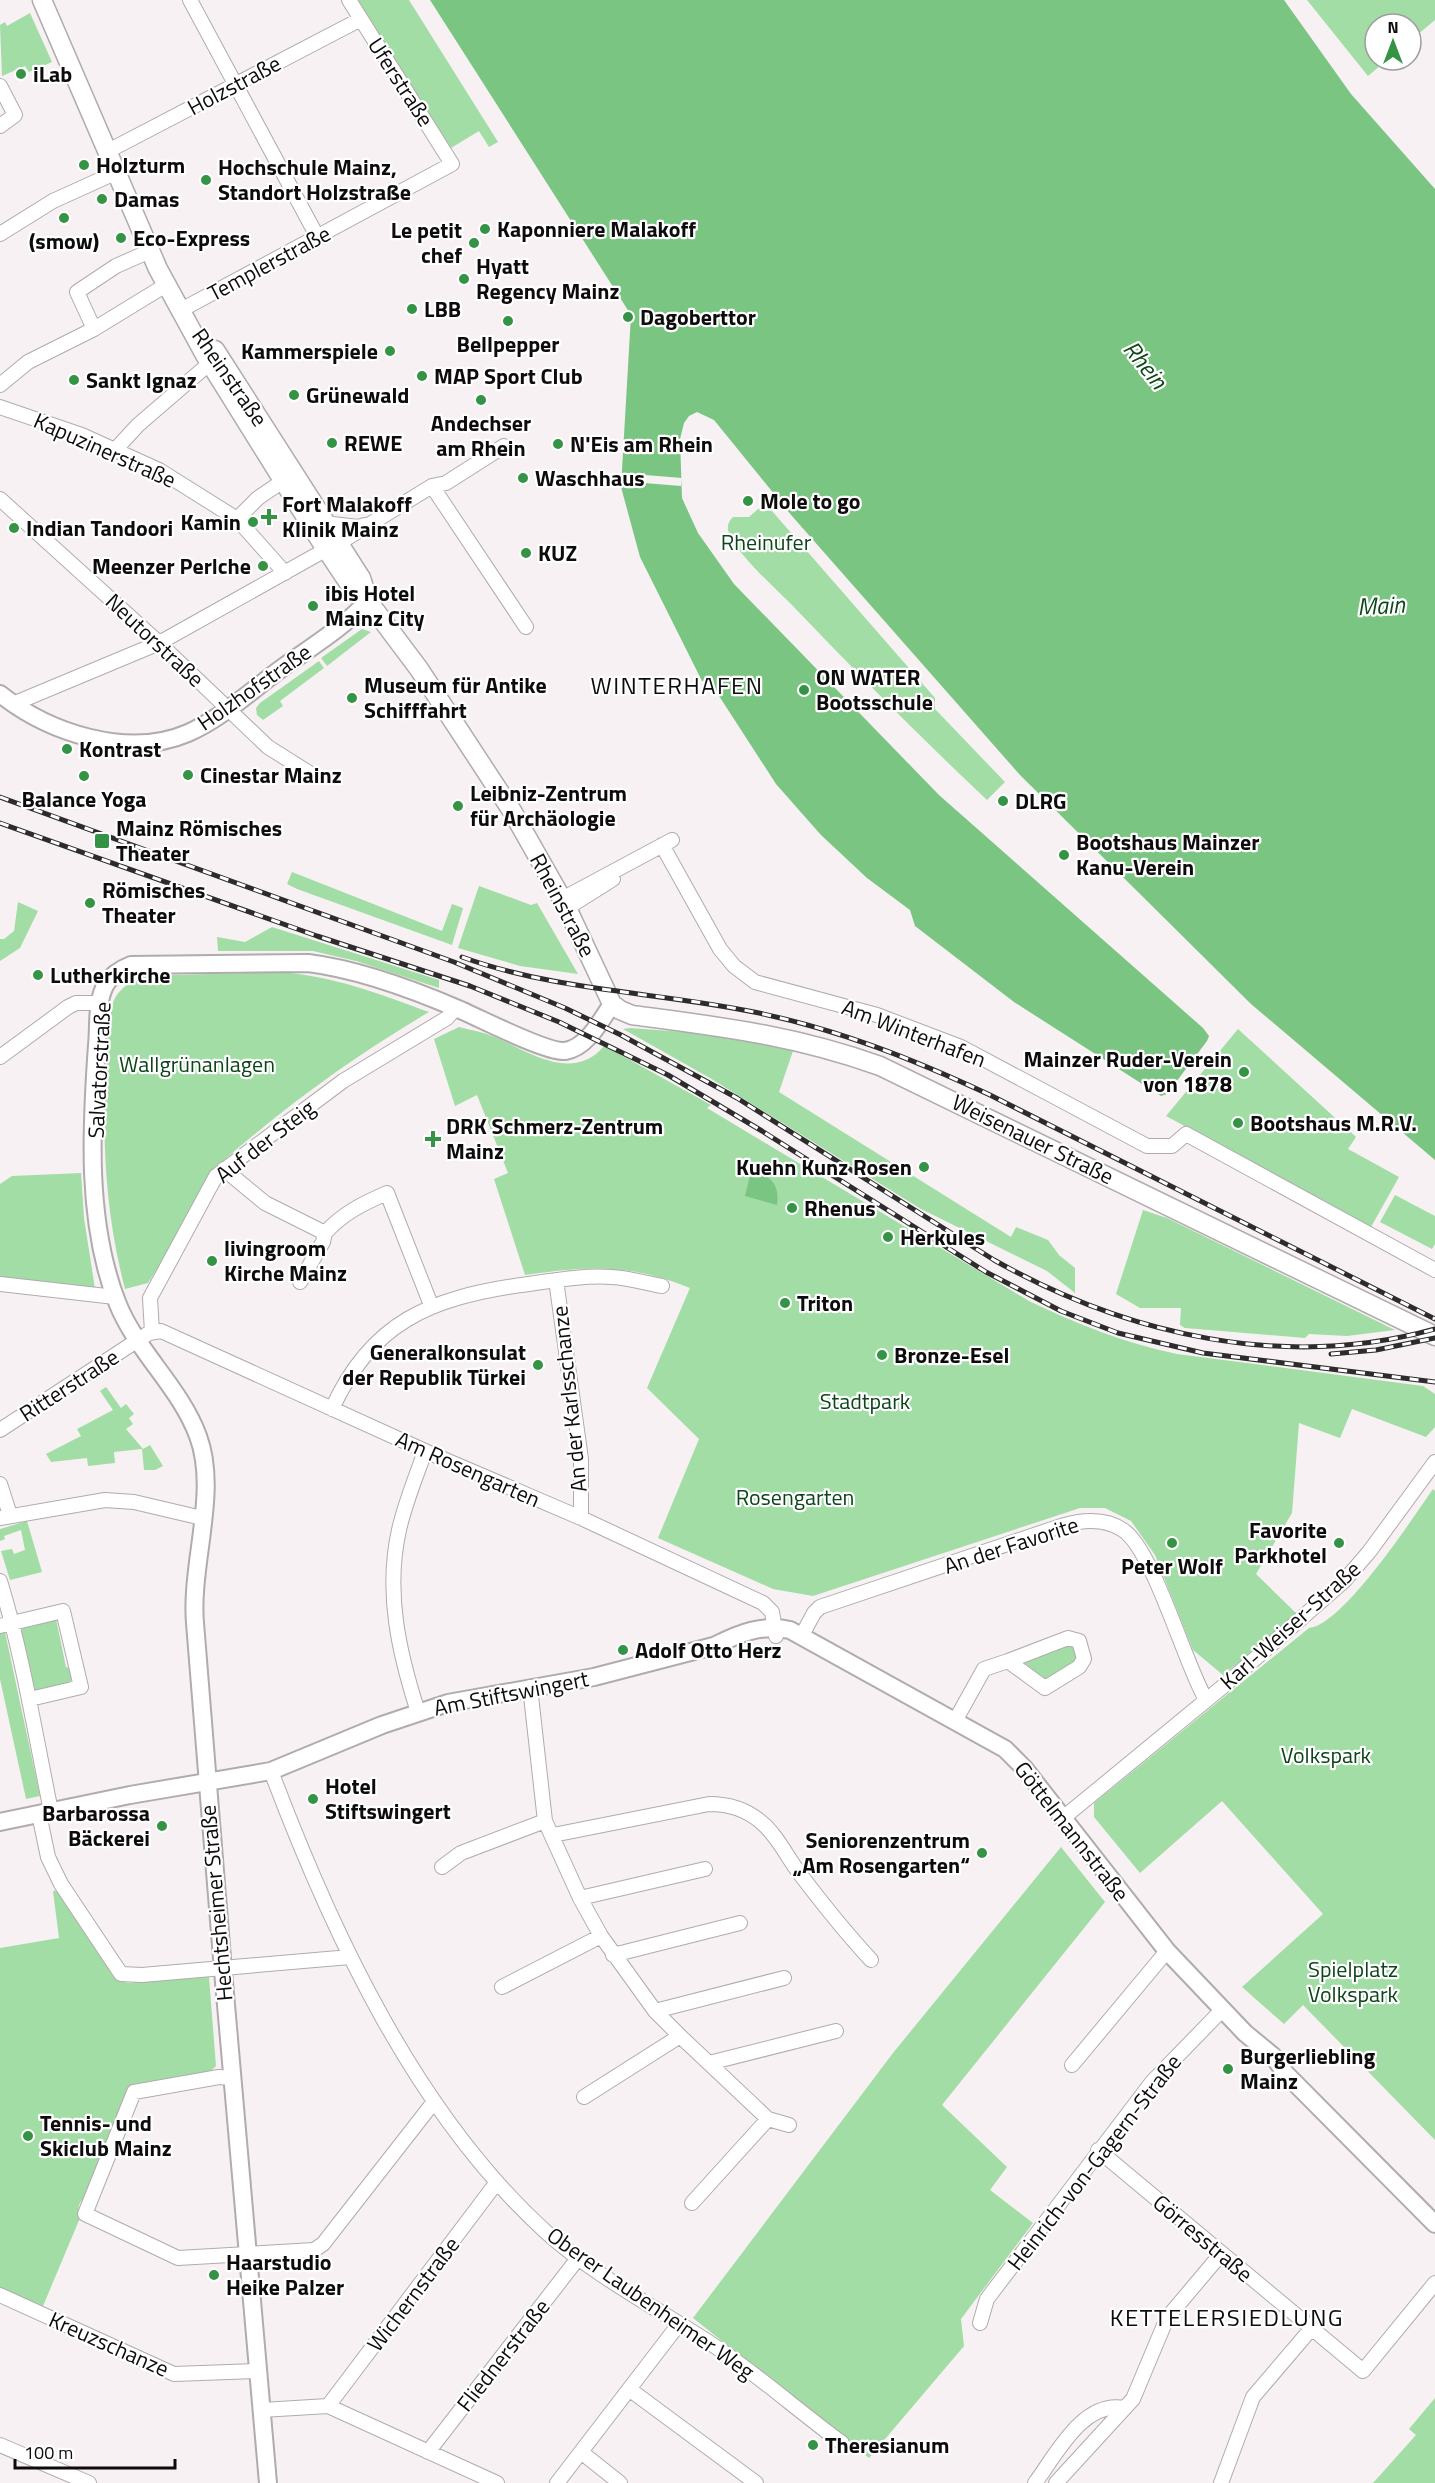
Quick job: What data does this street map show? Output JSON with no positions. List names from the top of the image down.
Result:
{
  "streets": {
    "main road": ["Rheinstraße", "Weisenauer Straße"],
    "street": [
      "Uferstraße",
      "Holzstraße",
      "Templerstraße",
      "Kapuzinerstraße",
      "Neutorstraße",
      "Holzhofstraße",
      "Am Winterhafen",
      "Salvatorstraße",
      "Auf der Steig",
      "Ritterstraße",
      "An der Karlsschanze",
      "Am Rosengarten",
      "An der Favorite",
      "Karl-Weiser-Straße",
      "Am Stiftswingert",
      "Göttelmannstraße",
      "Hechtsheimer Straße",
      "Heinrich-von-Gagern-Straße",
      "Görresstraße",
      "Wichernstraße",
      "Oberer Laubenheimer Weg",
      "Kreuzschanze",
      "Fliednerstraße"
    ]
  },
  "crossings": [
    ["Uferstraße", "Holzstraße"],
    ["Uferstraße", "Templerstraße"],
    ["Holzstraße", "Rheinstraße"],
    ["Templerstraße", "Rheinstraße"],
    ["Rheinstraße", "Holzhofstraße"],
    ["Rheinstraße", "Am Winterhafen"],
    ["Rheinstraße", "Salvatorstraße"],
    ["Rheinstraße", "Weisenauer Straße"],
    ["Neutorstraße", "Holzhofstraße"],
    ["Salvatorstraße", "Weisenauer Straße"],
    ["Salvatorstraße", "Auf der Steig"],
    ["Salvatorstraße", "Ritterstraße"],
    ["Salvatorstraße", "Am Rosengarten"],
    ["Salvatorstraße", "Hechtsheimer Straße"],
    ["Auf der Steig", "Ritterstraße"],
    ["Auf der Steig", "Am Rosengarten"],
    ["Auf der Steig", "Hechtsheimer Straße"],
    ["Ritterstraße", "Am Rosengarten"],
    ["Ritterstraße", "Hechtsheimer Straße"],
    ["An der Karlsschanze", "Am Rosengarten"],
    ["Am Rosengarten", "Am Stiftswingert"],
    ["Am Rosengarten", "Göttelmannstraße"],
    ["Am Rosengarten", "Hechtsheimer Straße"],
    ["An der Favorite", "Karl-Weiser-Straße"],
    ["An der Favorite", "Göttelmannstraße"],
    ["Karl-Weiser-Straße", "Göttelmannstraße"],
    ["Am Stiftswingert", "Göttelmannstraße"],
    ["Am Stiftswingert", "Hechtsheimer Straße"],
    ["Am Stiftswingert", "Oberer Laubenheimer Weg"],
    ["Göttelmannstraße", "Heinrich-von-Gagern-Straße"],
    ["Hechtsheimer Straße", "Kreuzschanze"],
    ["Heinrich-von-Gagern-Straße", "Görresstraße"],
    ["Wichernstraße", "Oberer Laubenheimer Weg"],
    ["Oberer Laubenheimer Weg", "Fliednerstraße"]
  ],
  "districts": ["WINTERHAFEN", "KETTELERSIEDLUNG"],
  "water": ["Rhein", "Main"],
  "parks": [
    "Rheinufer",
    "Wallgrünanlagen",
    "Stadtpark",
    "Rosengarten",
    "Volkspark",
    "Spielplatz Volkspark"
  ],
  "places": {
    "other": [
      "iLab",
      "Holzturm",
      "Hochschule Mainz, Standort Holzstraße",
      "Damas",
      "(smow)",
      "Kaponniere Malakoff",
      "Eco-Express",
      "Le petit chef",
      "Hyatt Regency Mainz",
      "LBB",
      "Dagoberttor",
      "Bellpepper",
      "Kammerspiele",
      "MAP Sport Club",
      "Sankt Ignaz",
      "Grünewald",
      "Andechser am Rhein",
      "REWE",
      "N'Eis am Rhein",
      "Waschhaus",
      "Mole to go",
      "Kamin",
      "Indian Tandoori",
      "KUZ",
      "Meenzer Perlche",
      "ibis Hotel Mainz City",
      "ON WATER Bootsschule",
      "Museum für Antike Schifffahrt",
      "Kontrast",
      "Cinestar Mainz",
      "Balance Yoga",
      "DLRG",
      "Leibniz-Zentrum für Archäologie",
      "Bootshaus Mainzer Kanu-Verein",
      "Römisches Theater",
      "Lutherkirche",
      "Mainzer Ruder-Verein von 1878",
      "Bootshaus M.R.V.",
      "Kuehn Kunz Rosen",
      "Rhenus",
      "Herkules",
      "livingroom Kirche Mainz",
      "Triton",
      "Bronze-Esel",
      "Generalkonsulat der Republik Türkei",
      "Peter Wolf",
      "Favorite Parkhotel",
      "Adolf Otto Herz",
      "Hotel Stiftswingert",
      "Barbarossa Bäckerei",
      "Seniorenzentrum „Am Rosengarten“",
      "Burgerliebling Mainz",
      "Tennis- und Skiclub Mainz",
      "Haarstudio Heike Palzer",
      "Theresianum"
    ],
    "health": ["Fort Malakoff Klinik Mainz", "DRK Schmerz-Zentrum Mainz"],
    "transit": ["Mainz Römisches Theater"]
  },
  "scale_bar": "100 m",
  "north": "top"
}
